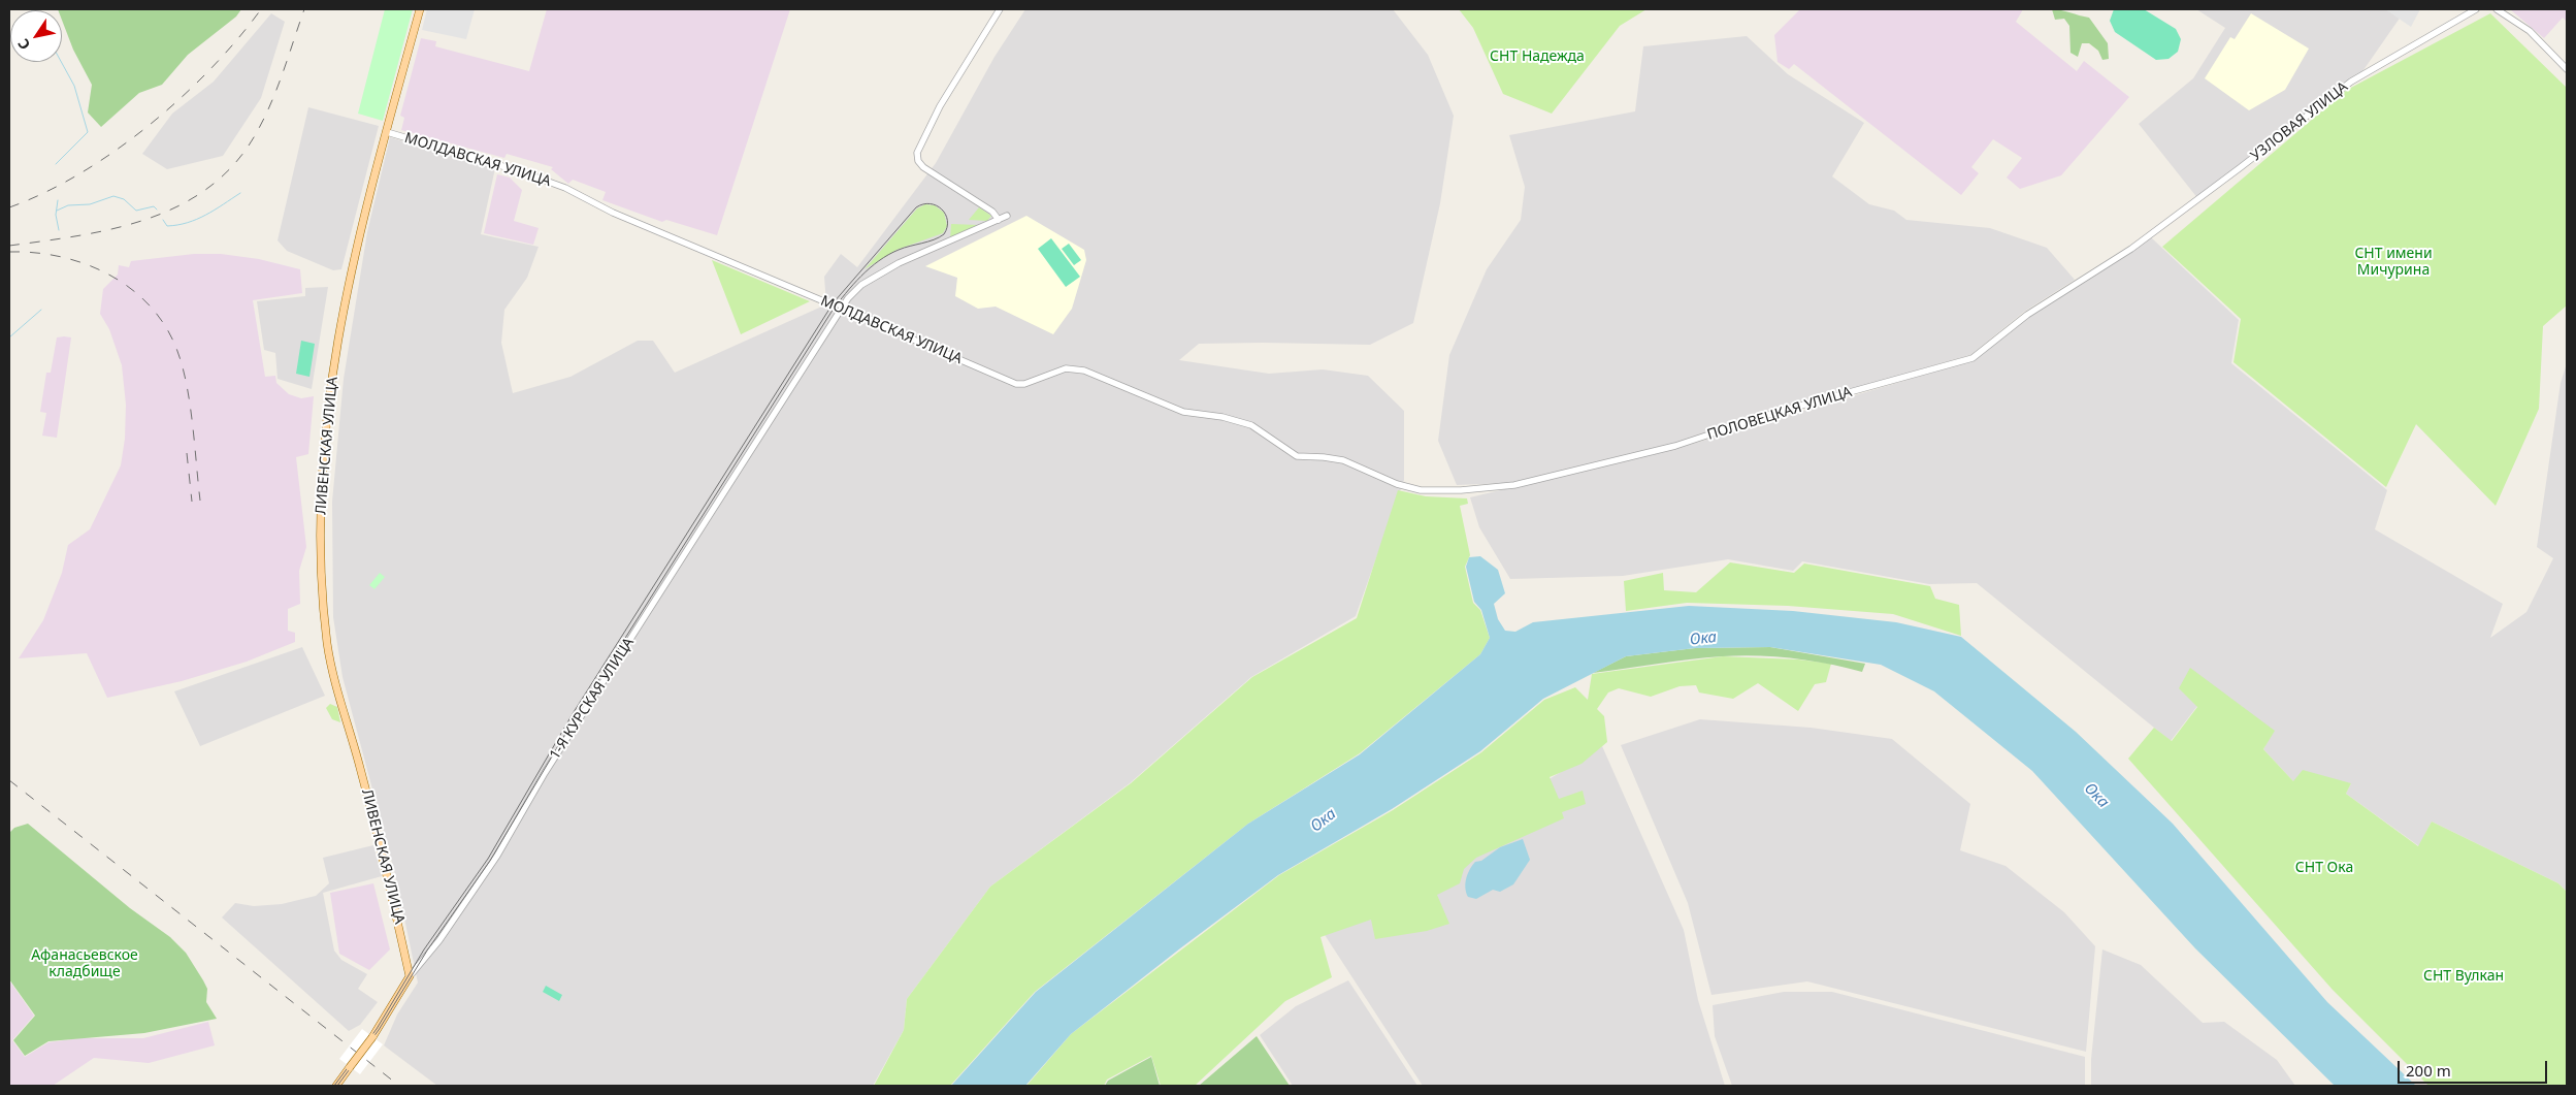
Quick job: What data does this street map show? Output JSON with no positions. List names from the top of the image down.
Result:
{
  "streets": {
    "main road": ["ЛИВЕНСКАЯ УЛИЦА", "1-Я КУРСКАЯ УЛИЦА"],
    "street": ["УЗЛОВАЯ УЛИЦА", "МОЛДАВСКАЯ УЛИЦА", "ПОЛОВЕЦКАЯ УЛИЦА"]
  },
  "crossings": [
    ["УЗЛОВАЯ УЛИЦА", "ПОЛОВЕЦКАЯ УЛИЦА"],
    ["МОЛДАВСКАЯ УЛИЦА", "ПОЛОВЕЦКАЯ УЛИЦА"],
    ["МОЛДАВСКАЯ УЛИЦА", "ЛИВЕНСКАЯ УЛИЦА"],
    ["МОЛДАВСКАЯ УЛИЦА", "1-Я КУРСКАЯ УЛИЦА"],
    ["ЛИВЕНСКАЯ УЛИЦА", "1-Я КУРСКАЯ УЛИЦА"]
  ],
  "water": ["Ока"],
  "parks": [
    "СНТ Надежда",
    "СНТ имени Мичурина",
    "СНТ Ока",
    "Афанасьевское кладбище",
    "СНТ Вулкан"
  ],
  "scale_bar": "200 m",
  "north": "bottom left"
}
